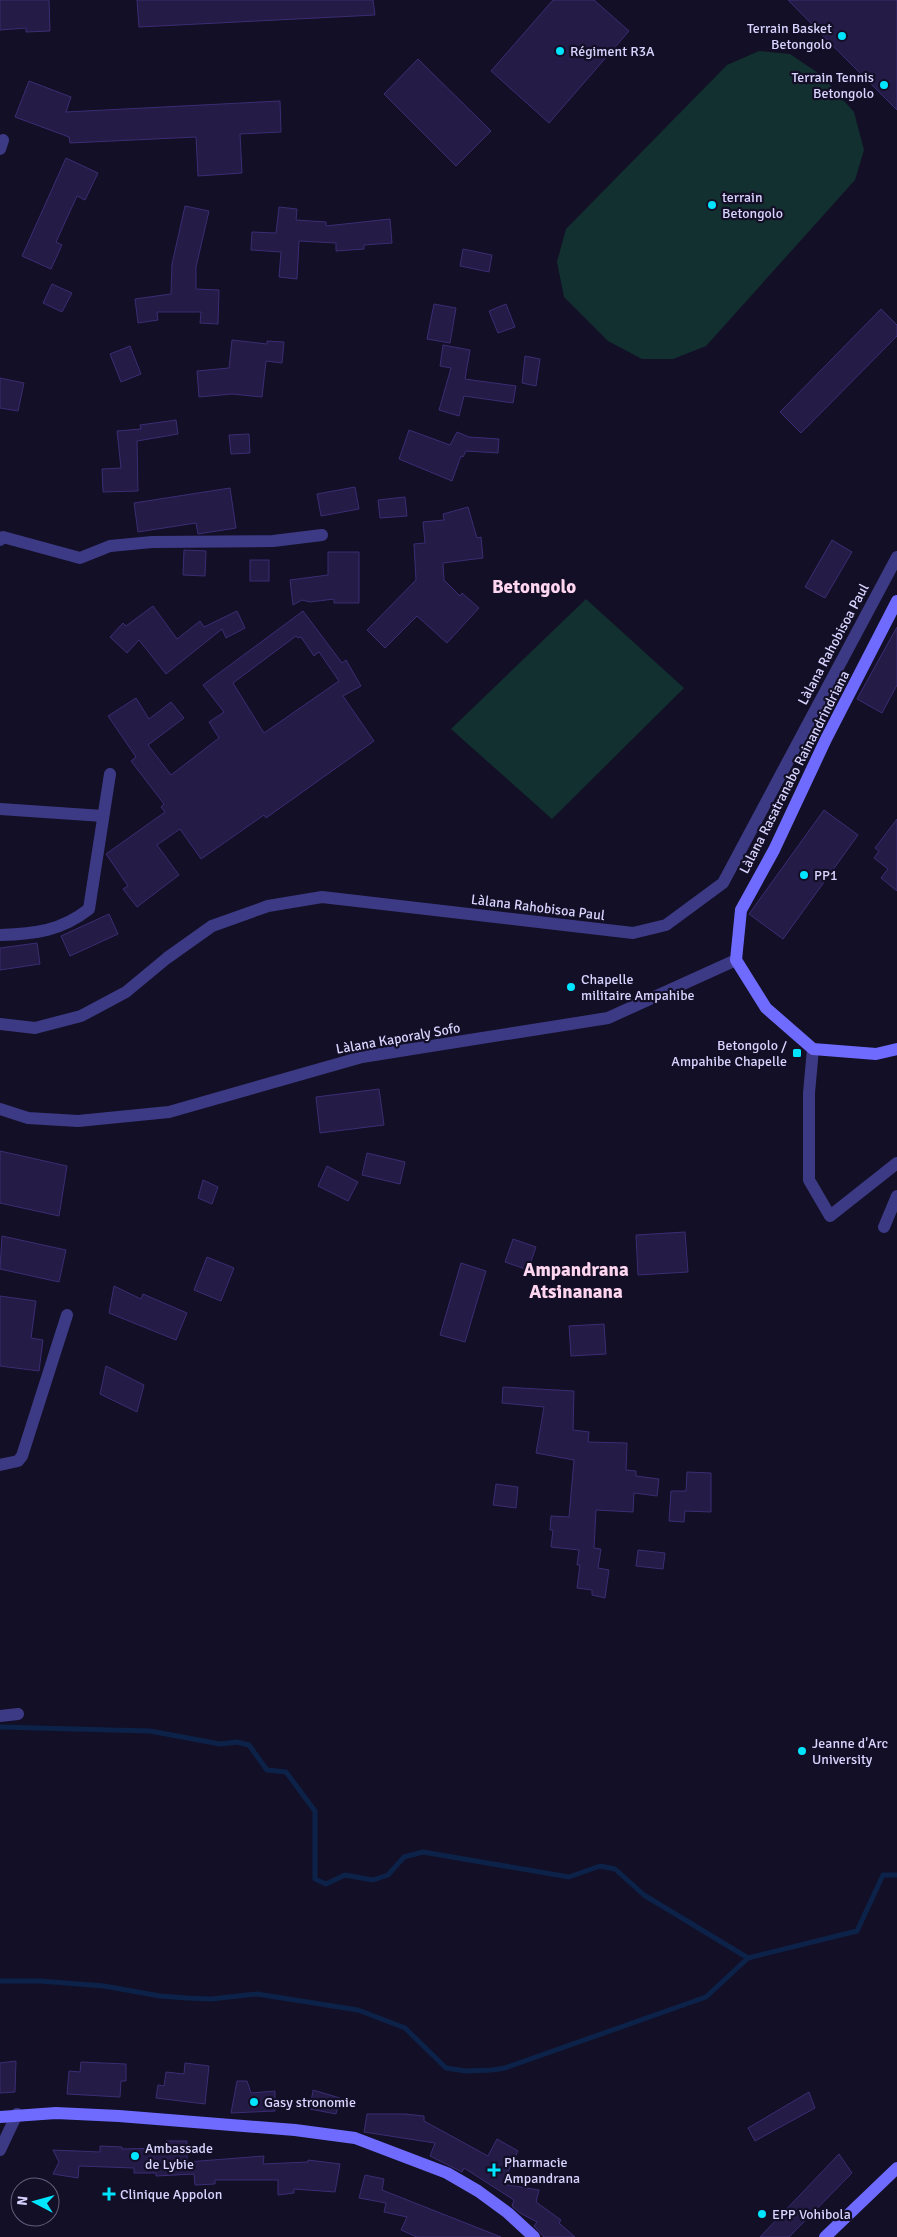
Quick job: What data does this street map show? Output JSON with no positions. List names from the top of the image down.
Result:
{
  "streets": {
    "main road": ["Làlana Rasatranabo Rainandrindriana"],
    "street": ["Làlana Rahobisoa Paul", "Làlana Kaporaly Sofo"]
  },
  "crossings": [
    ["Làlana Rasatranabo Rainandrindriana", "Làlana Kaporaly Sofo"]
  ],
  "districts": ["Betongolo", "Ampandrana Atsinanana"],
  "places": {
    "other": [
      "Terrain Basket Betongolo",
      "Régiment R3A",
      "Terrain Tennis Betongolo",
      "terrain Betongolo",
      "PP1",
      "Chapelle militaire Ampahibe",
      "Jeanne d'Arc University",
      "Gasy stronomie",
      "Ambassade de Lybie",
      "EPP Vohibola"
    ],
    "transit": ["Betongolo / Ampahibe Chapelle"],
    "health": ["Pharmacie Ampandrana", "Clinique Appolon"]
  },
  "north": "left"
}
